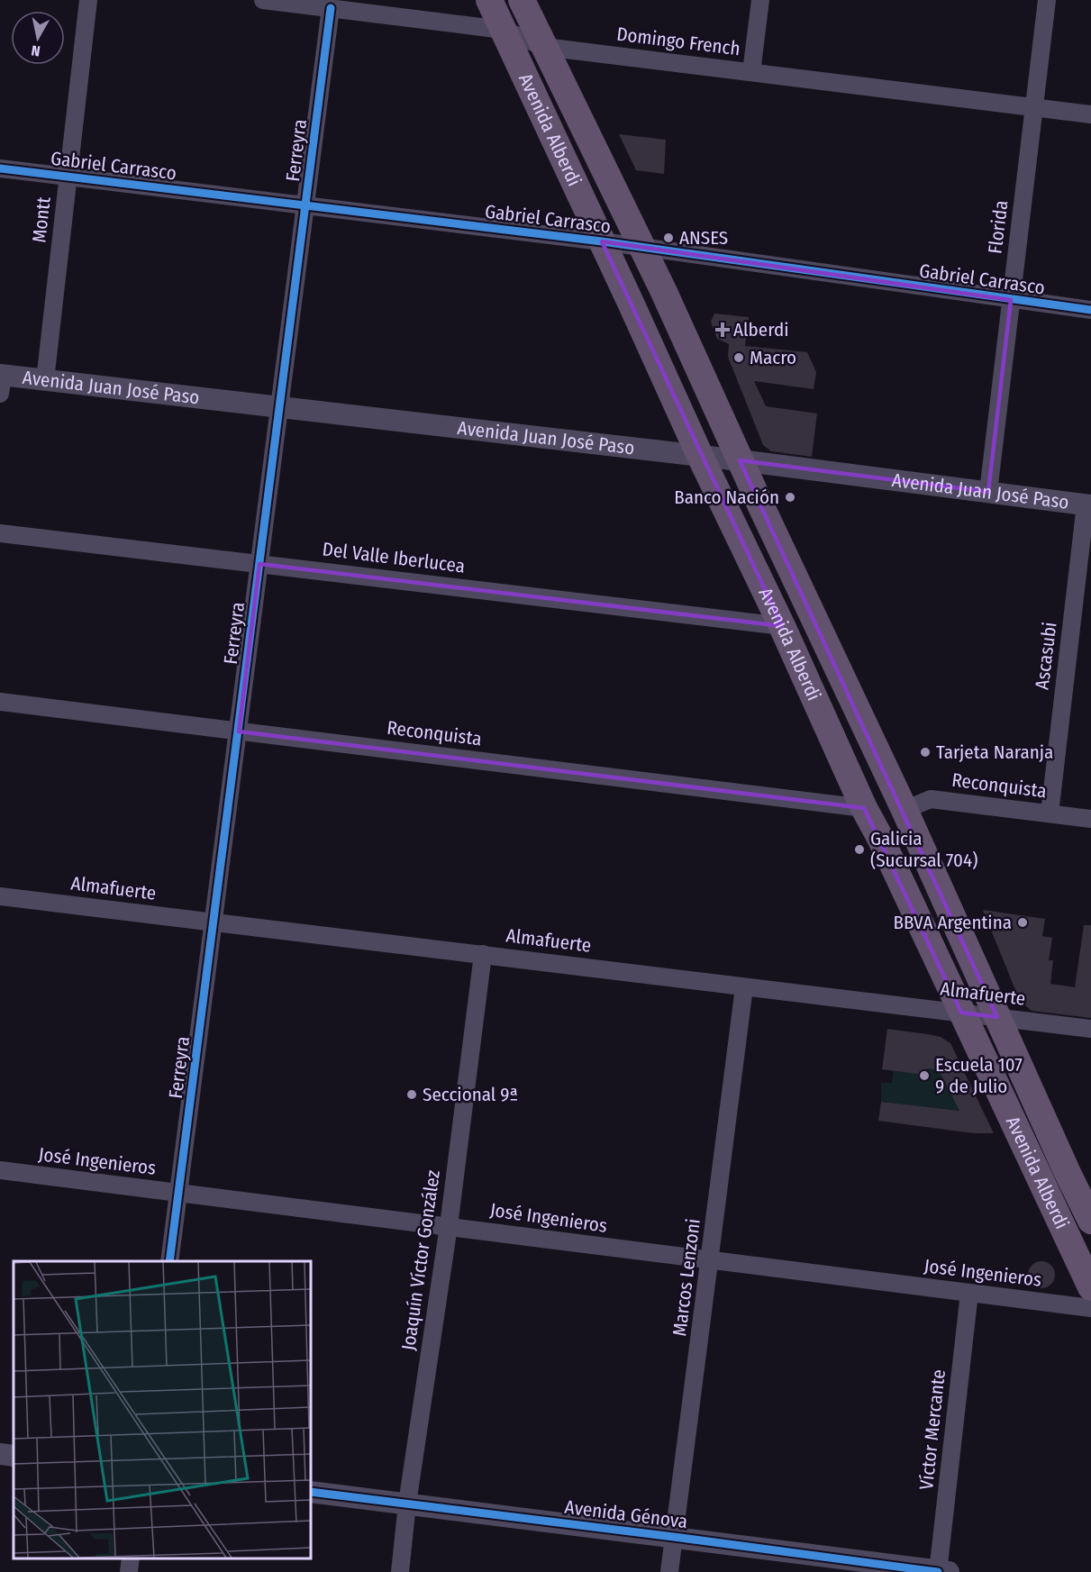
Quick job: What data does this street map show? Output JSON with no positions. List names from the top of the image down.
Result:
{
  "streets": {
    "main road": ["Avenida Alberdi"],
    "street": [
      "Domingo French",
      "Ferreyra",
      "Gabriel Carrasco",
      "Montt",
      "Florida",
      "Avenida Juan José Paso",
      "Del Valle Iberlucea",
      "Ascasubi",
      "Reconquista",
      "Almafuerte",
      "José Ingenieros",
      "Joaquín Víctor González",
      "Marcos Lenzoni",
      "Víctor Mercante",
      "Avenida Génova"
    ]
  },
  "crossings": [
    ["Domingo French", "Avenida Alberdi"],
    ["Domingo French", "Ferreyra"],
    ["Domingo French", "Florida"],
    ["Avenida Alberdi", "Gabriel Carrasco"],
    ["Avenida Alberdi", "Avenida Juan José Paso"],
    ["Avenida Alberdi", "Del Valle Iberlucea"],
    ["Avenida Alberdi", "Reconquista"],
    ["Avenida Alberdi", "Almafuerte"],
    ["Ferreyra", "Gabriel Carrasco"],
    ["Ferreyra", "Avenida Juan José Paso"],
    ["Ferreyra", "Del Valle Iberlucea"],
    ["Ferreyra", "Reconquista"],
    ["Ferreyra", "Almafuerte"],
    ["Ferreyra", "José Ingenieros"],
    ["Gabriel Carrasco", "Montt"],
    ["Gabriel Carrasco", "Florida"],
    ["Montt", "Avenida Juan José Paso"],
    ["Florida", "Avenida Juan José Paso"],
    ["Avenida Juan José Paso", "Ascasubi"],
    ["Ascasubi", "Reconquista"],
    ["Almafuerte", "Joaquín Víctor González"],
    ["Almafuerte", "Marcos Lenzoni"],
    ["José Ingenieros", "Joaquín Víctor González"],
    ["José Ingenieros", "Marcos Lenzoni"],
    ["José Ingenieros", "Víctor Mercante"],
    ["Joaquín Víctor González", "Avenida Génova"],
    ["Marcos Lenzoni", "Avenida Génova"],
    ["Víctor Mercante", "Avenida Génova"]
  ],
  "places": {
    "other": [
      "ANSES",
      "Macro",
      "Banco Nación",
      "Tarjeta Naranja",
      "Galicia (Sucursal 704)",
      "BBVA Argentina",
      "Escuela 107 9 de Julio",
      "Seccional 9ª"
    ],
    "health": ["Alberdi"]
  },
  "north": "bottom"
}
